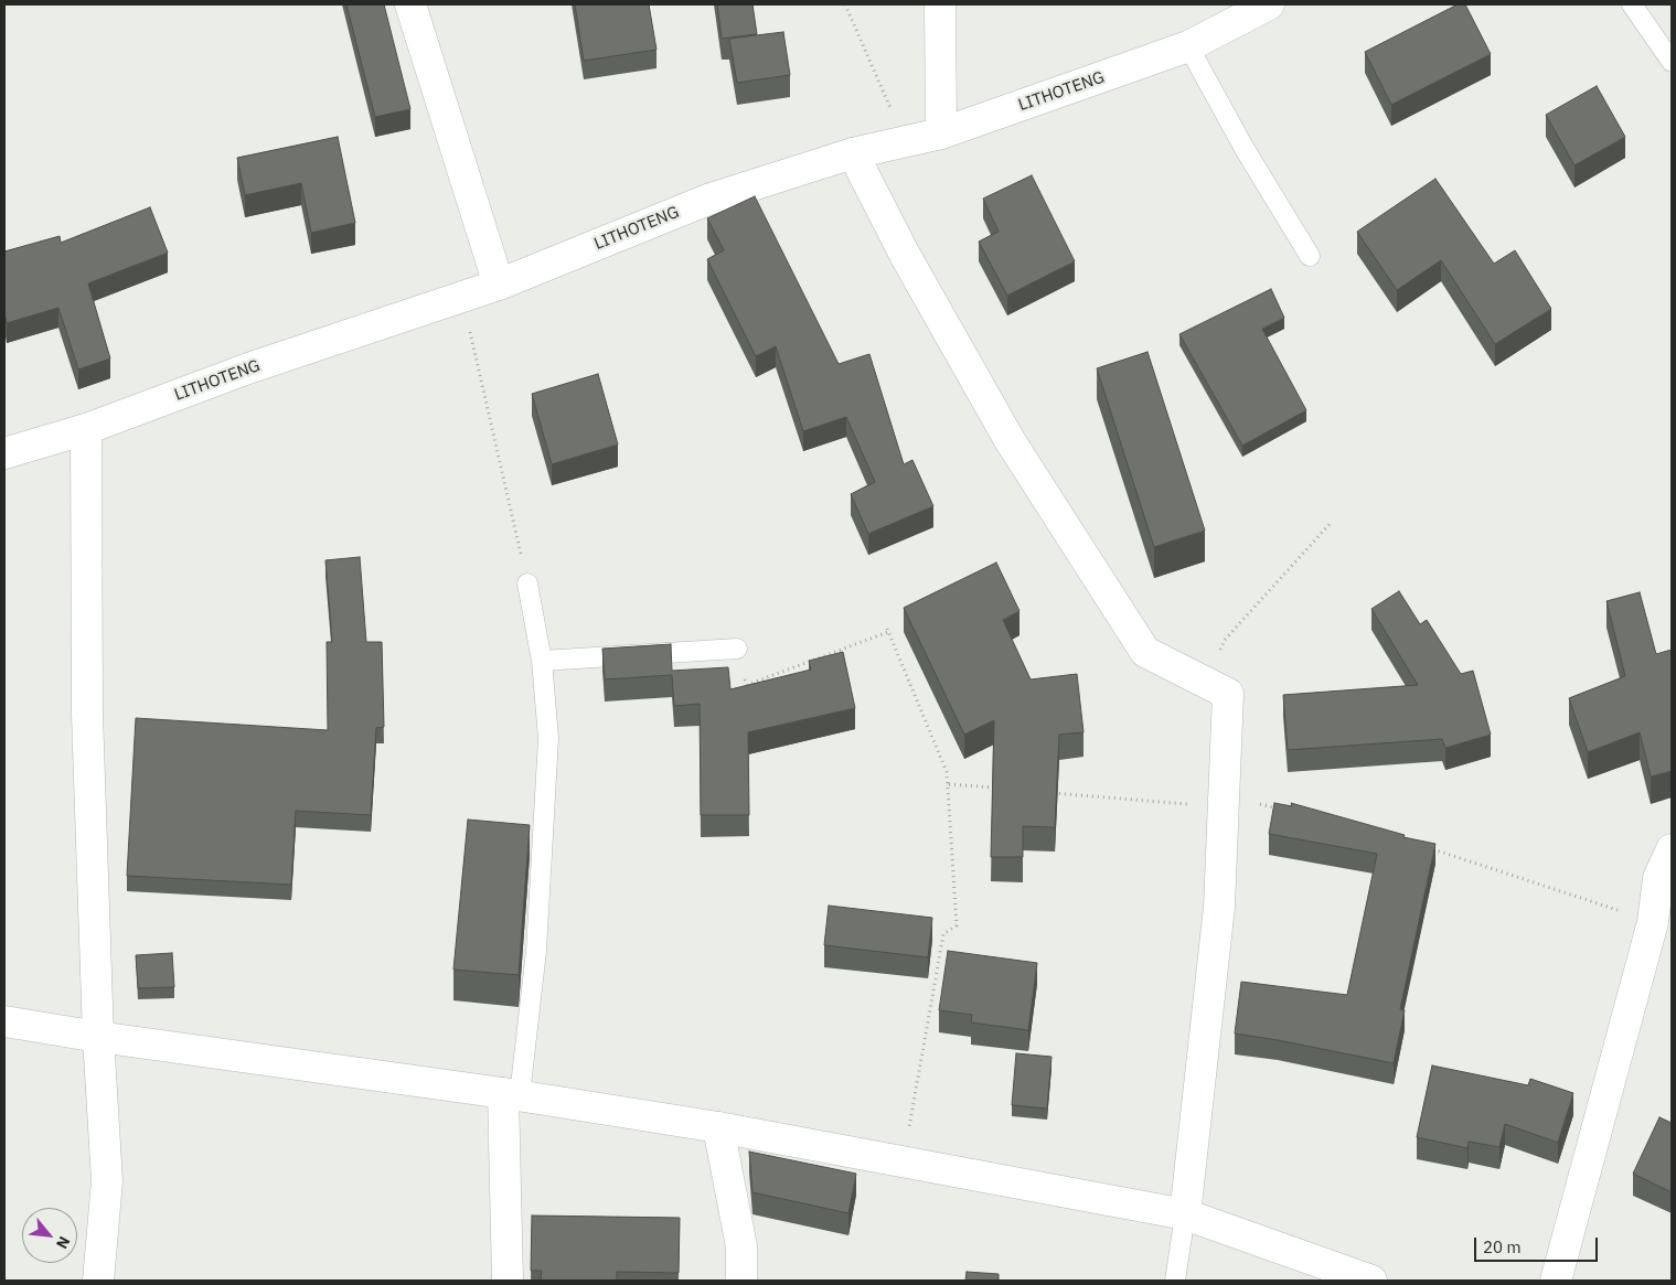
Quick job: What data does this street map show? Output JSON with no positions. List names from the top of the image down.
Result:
{
  "streets": {
    "street": ["LITHOTENG"]
  },
  "scale_bar": "20 m",
  "north": "bottom right"
}
